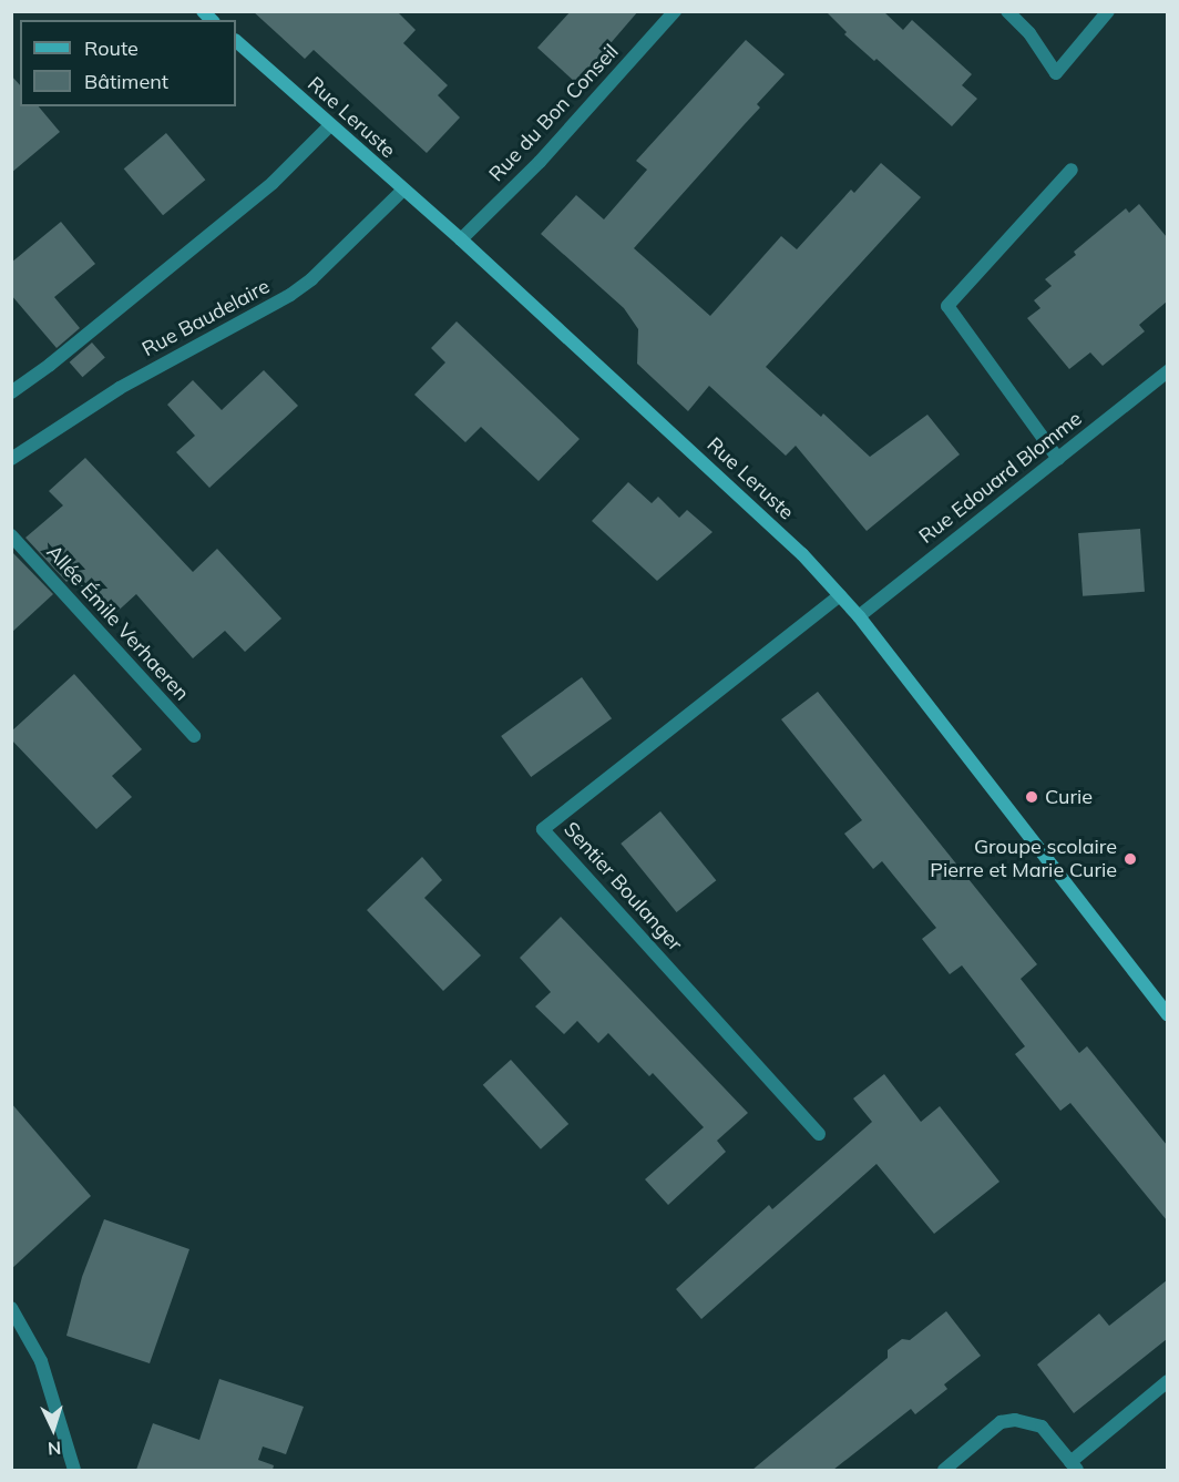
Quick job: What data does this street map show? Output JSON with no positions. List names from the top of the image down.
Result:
{
  "streets": {
    "street": [
      "Rue du Bon Conseil",
      "Rue Leruste",
      "Rue Baudelaire",
      "Rue Edouard Blomme",
      "Allée Émile Verhaeren",
      "Sentier Boulanger"
    ]
  },
  "crossings": [
    ["Rue du Bon Conseil", "Rue Leruste"],
    ["Rue Leruste", "Rue Baudelaire"],
    ["Rue Leruste", "Rue Edouard Blomme"],
    ["Rue Leruste", "Sentier Boulanger"]
  ],
  "places": ["Curie", "Groupe scolaire Pierre et Marie Curie"],
  "legend": ["Route", "Bâtiment"],
  "north": "bottom"
}
